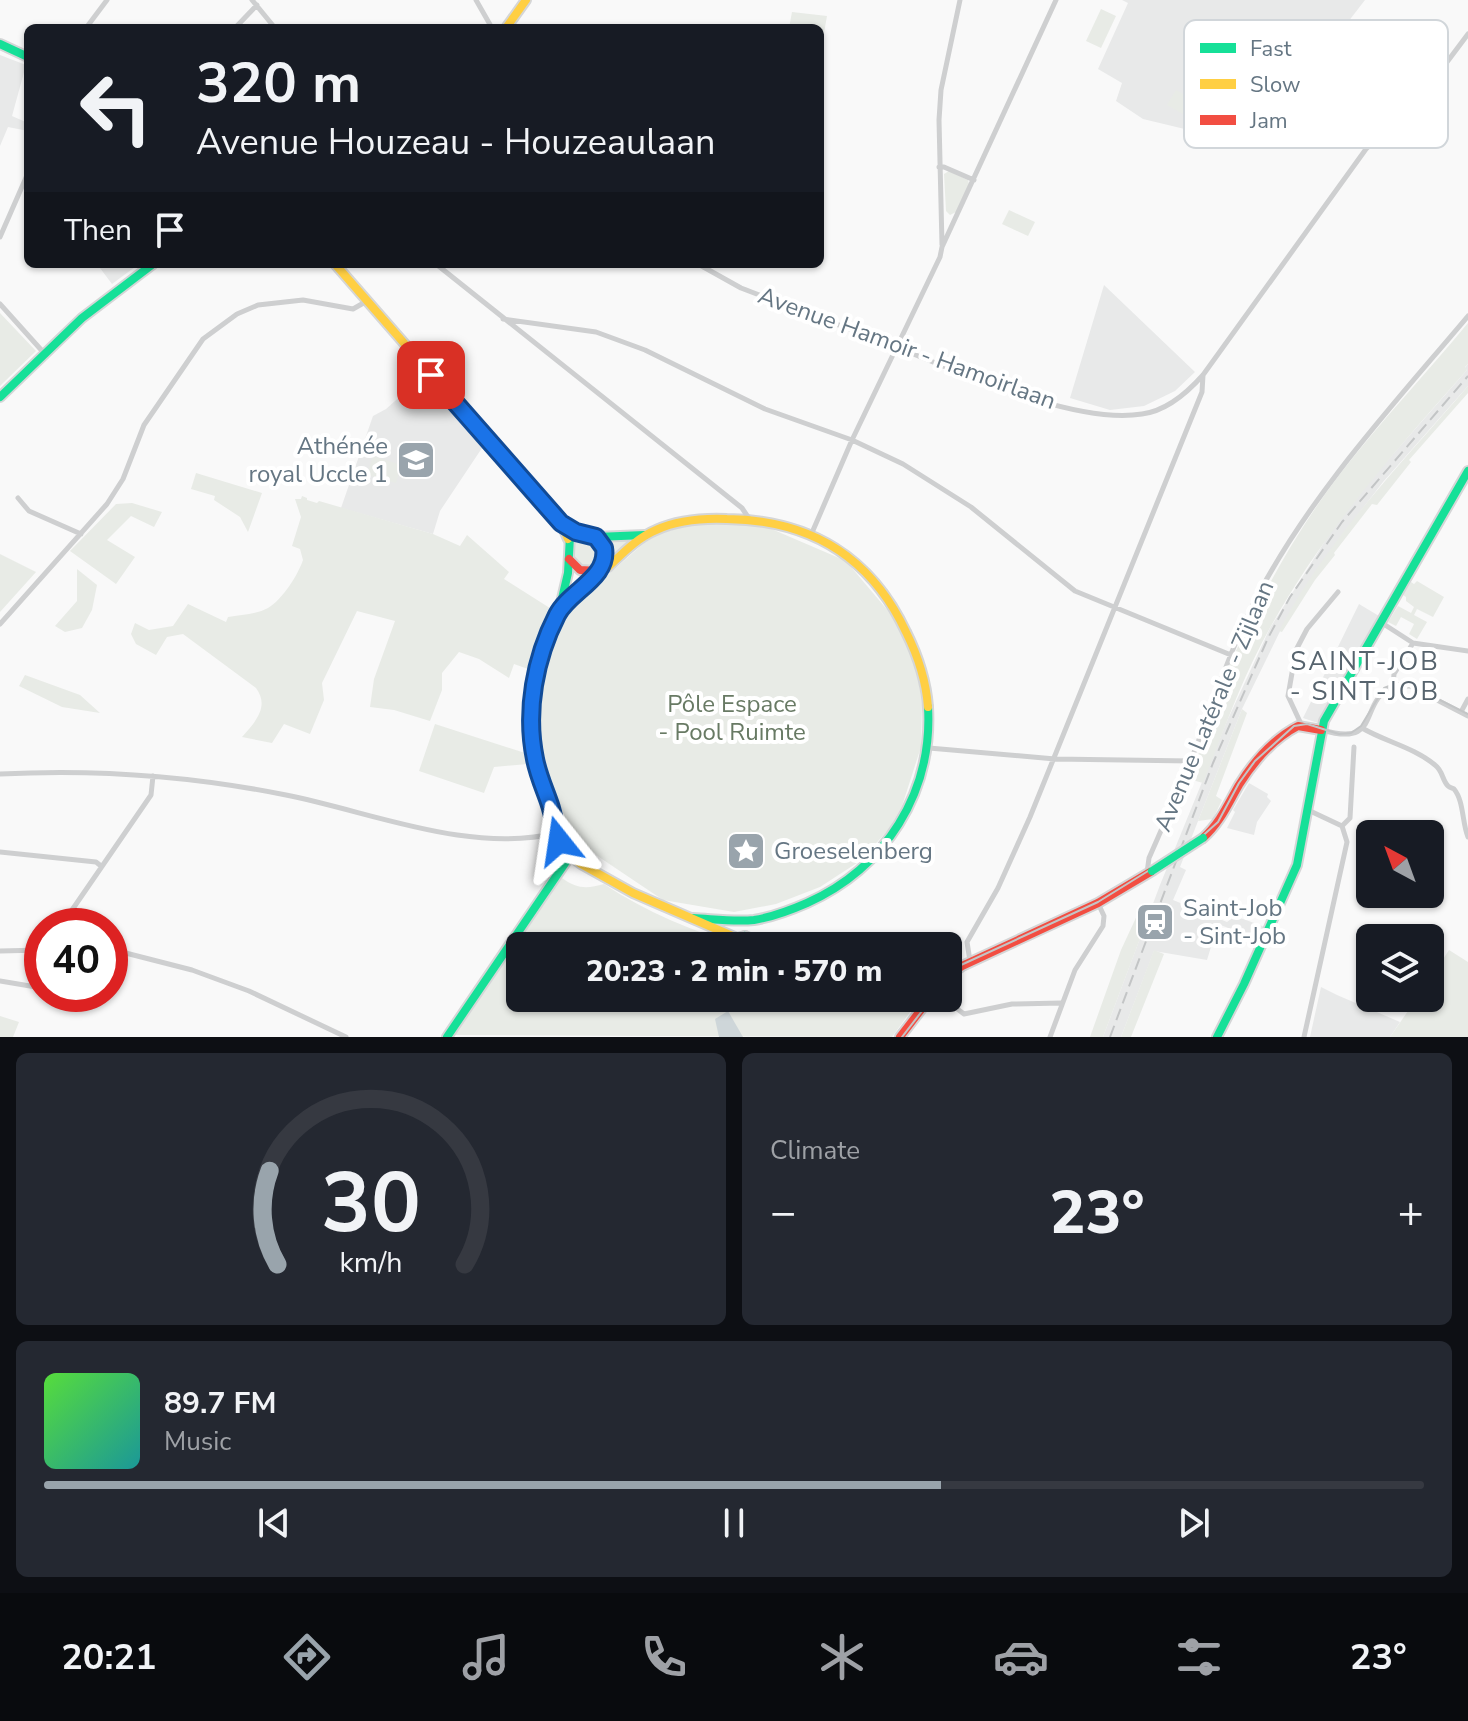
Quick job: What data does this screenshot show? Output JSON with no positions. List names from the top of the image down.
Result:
{
  "streets": {
    "street": ["Avenue Hamoir - Hamoirlaan", "Avenue Latérale - Zijlaan"]
  },
  "districts": ["SAINT-JOB - SINT-JOB"],
  "parks": ["Pôle Espace - Pool Ruimte"],
  "places": {
    "school or university": ["Athénée royal Uccle 1"],
    "place": ["Groeselenberg"],
    "station": ["Saint-Job - Sint-Job"]
  },
  "legend": ["Fast", "Slow", "Jam"],
  "north": "top left",
  "page": {
    "turn": ["320 m", "Avenue Houzeau - Houzeaulaan"],
    "then": "Then",
    "limit": "40",
    "trip": "20:23 · 2 min · 570 m",
    "tile": "Climate",
    "heat": ["−", "23°", "+"],
    "song": ["89.7 FM", "Music"],
    "tabs": ["20:21", "23°"],
    "gauge": ["30", "km/h"]
  }
}
